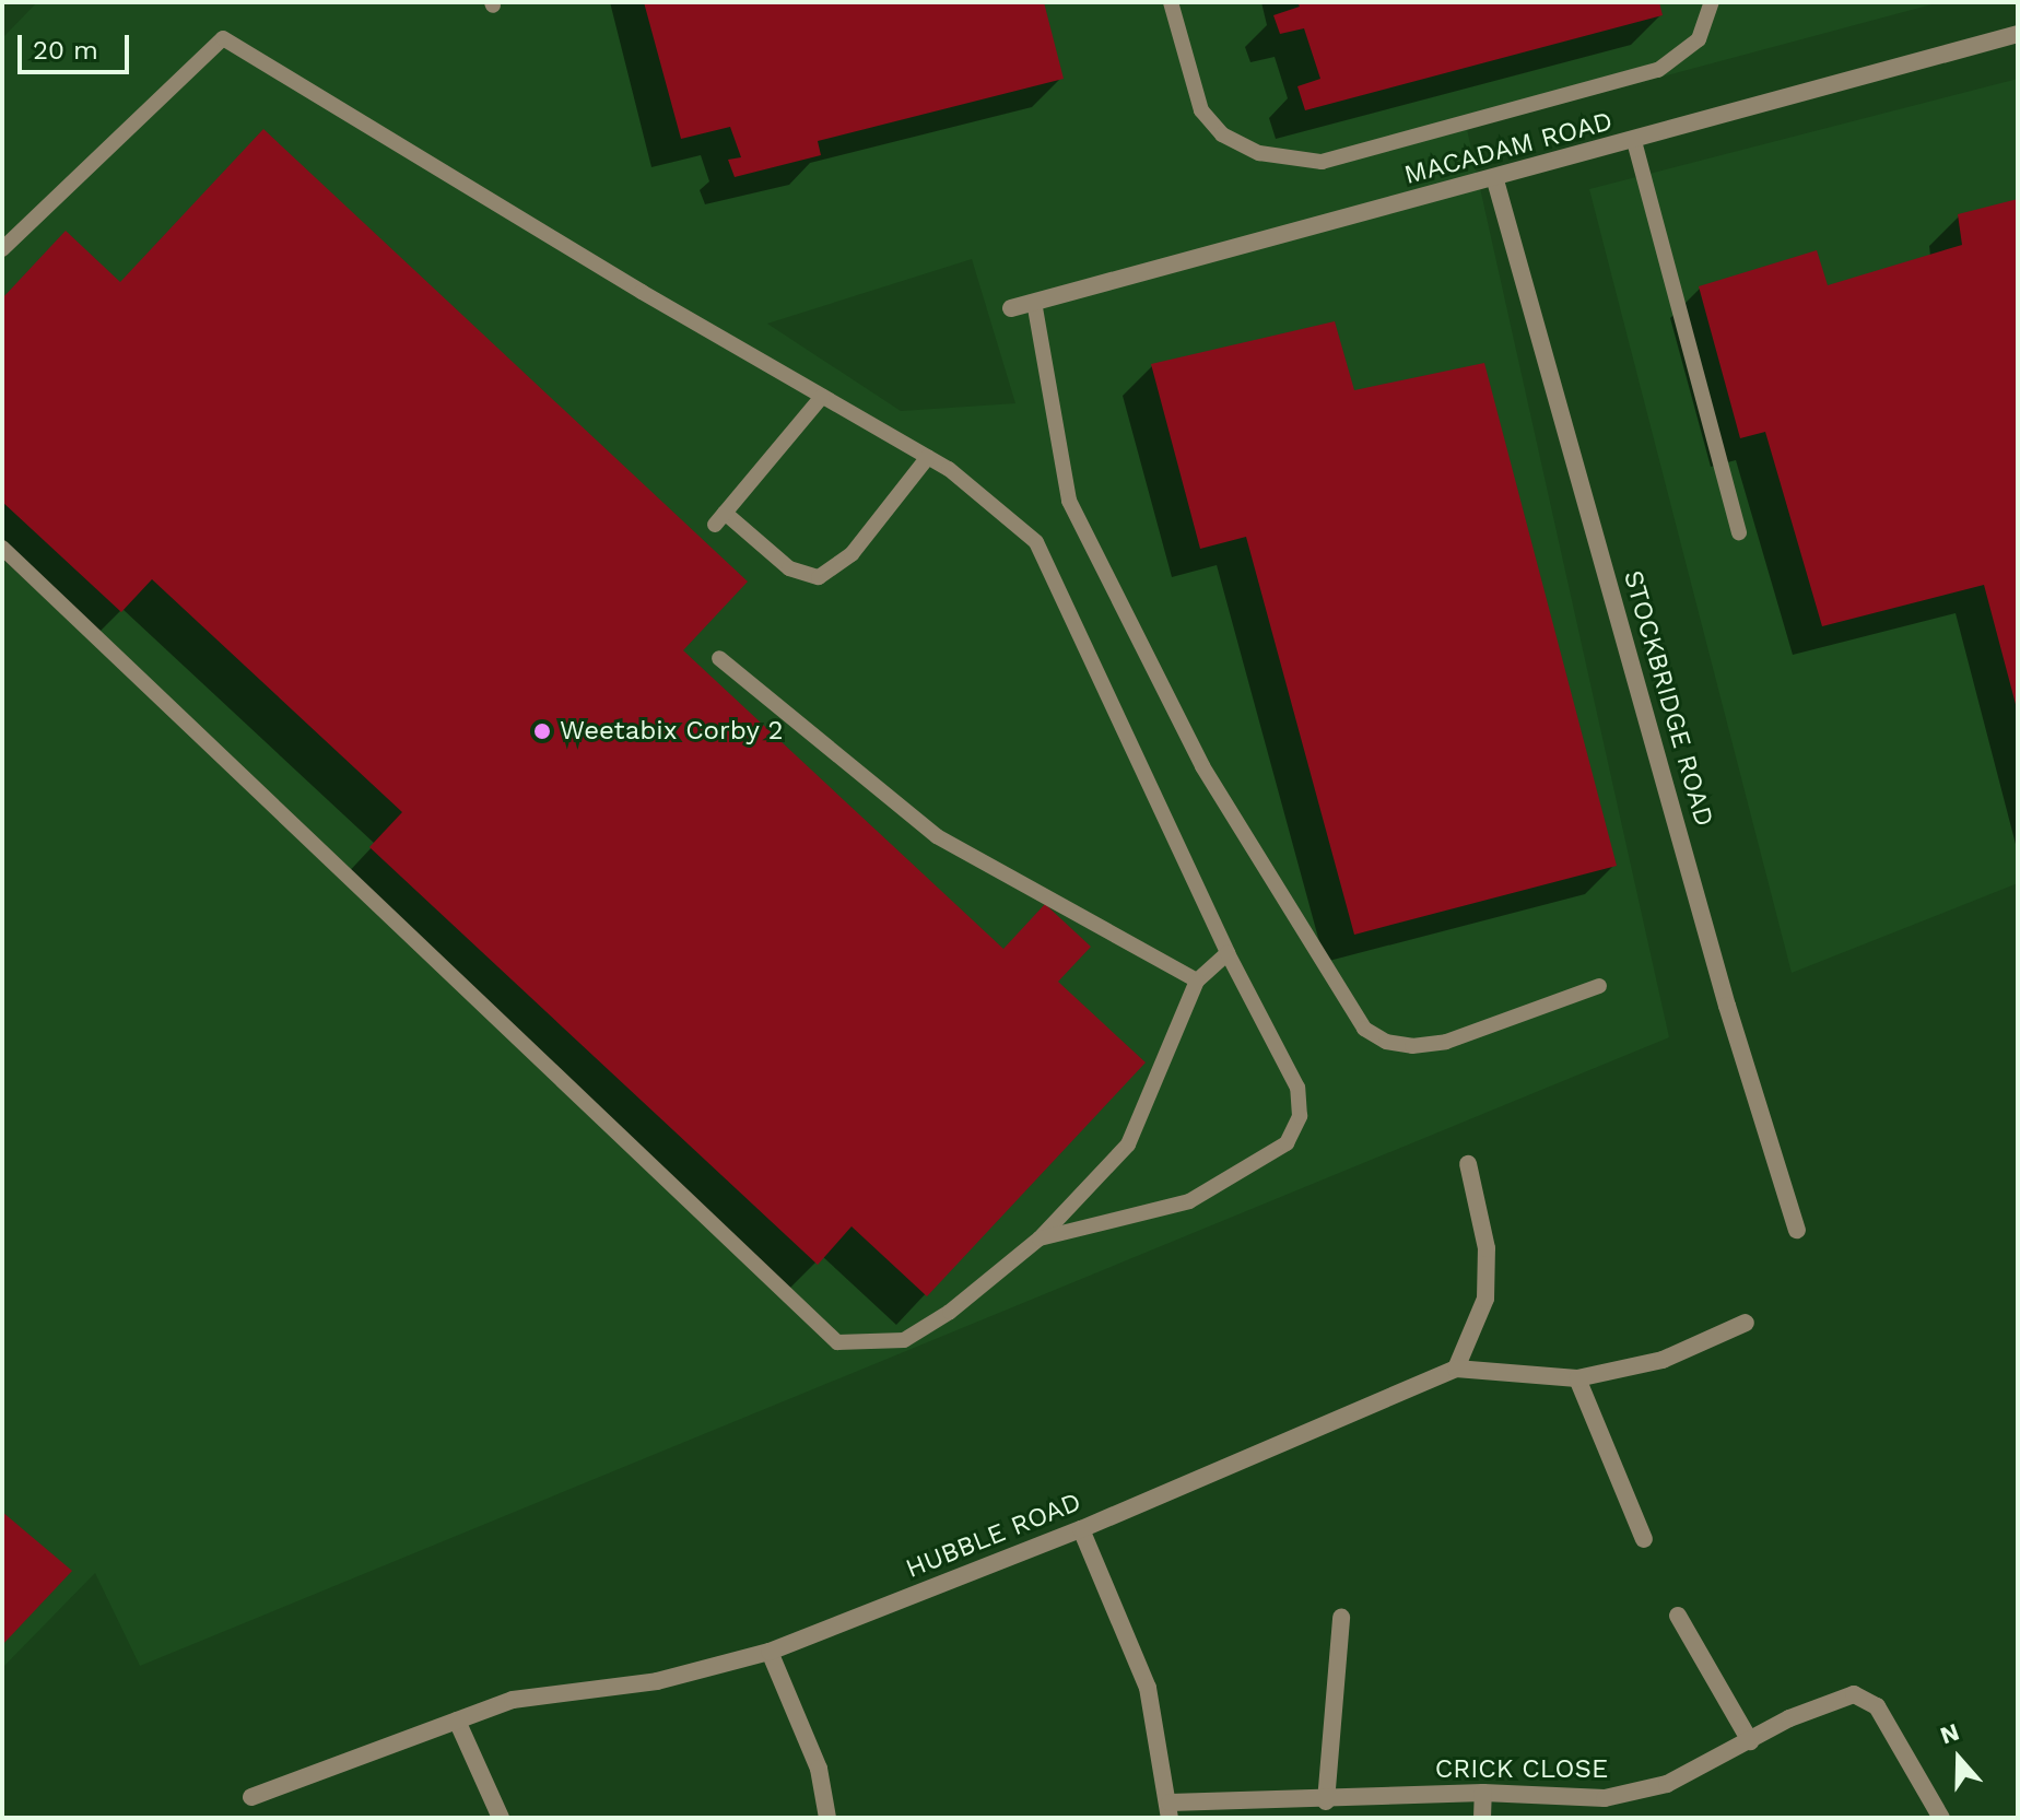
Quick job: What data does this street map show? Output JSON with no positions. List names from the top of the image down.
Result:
{
  "streets": {
    "street": [
      "MACADAM ROAD",
      "STOCKBRIDGE ROAD",
      "HUBBLE ROAD",
      "CRICK CLOSE"
    ]
  },
  "crossings": [
    ["MACADAM ROAD", "STOCKBRIDGE ROAD"]
  ],
  "places": ["Weetabix Corby 2"],
  "scale_bar": "20 m",
  "north": "top"
}
